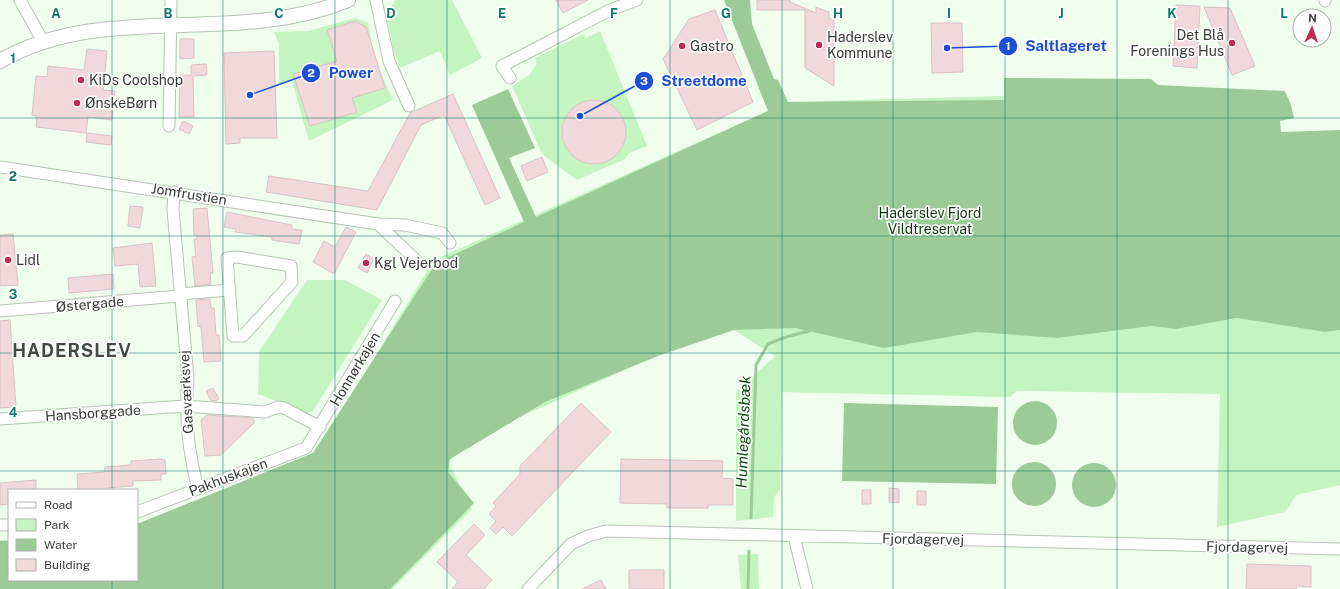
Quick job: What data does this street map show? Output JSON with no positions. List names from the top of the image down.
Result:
{
  "streets": {
    "street": [
      "Jomfrustien",
      "Østergade",
      "Honnørkajen",
      "Gasværksvej",
      "Hansborggade",
      "Pakhuskajen",
      "Fjordagervej"
    ]
  },
  "crossings": [
    ["Jomfrustien", "Gasværksvej"],
    ["Østergade", "Gasværksvej"],
    ["Honnørkajen", "Hansborggade"],
    ["Honnørkajen", "Pakhuskajen"],
    ["Gasværksvej", "Hansborggade"],
    ["Gasværksvej", "Pakhuskajen"],
    ["Hansborggade", "Pakhuskajen"]
  ],
  "districts": ["HADERSLEV"],
  "water": ["Humlegårdsbæk"],
  "parks": ["Haderslev Fjord Vildtreservat"],
  "places": [
    "Det Blå Forenings Hus",
    "Haderslev Kommune",
    "Gastro",
    "Saltlageret",
    "KiDs Coolshop",
    "Power",
    "ØnskeBørn",
    "Streetdome",
    "Lidl",
    "Kgl Vejerbod"
  ],
  "legend": [
    "Road",
    "Park",
    "Water",
    "Building"
  ],
  "north": "top",
  "grid": {
    "columns": [
      "A",
      "B",
      "C",
      "D",
      "E",
      "F",
      "G",
      "H",
      "I",
      "J",
      "K",
      "L"
    ],
    "rows": [
      "1",
      "2",
      "3",
      "4"
    ]
  }
}
